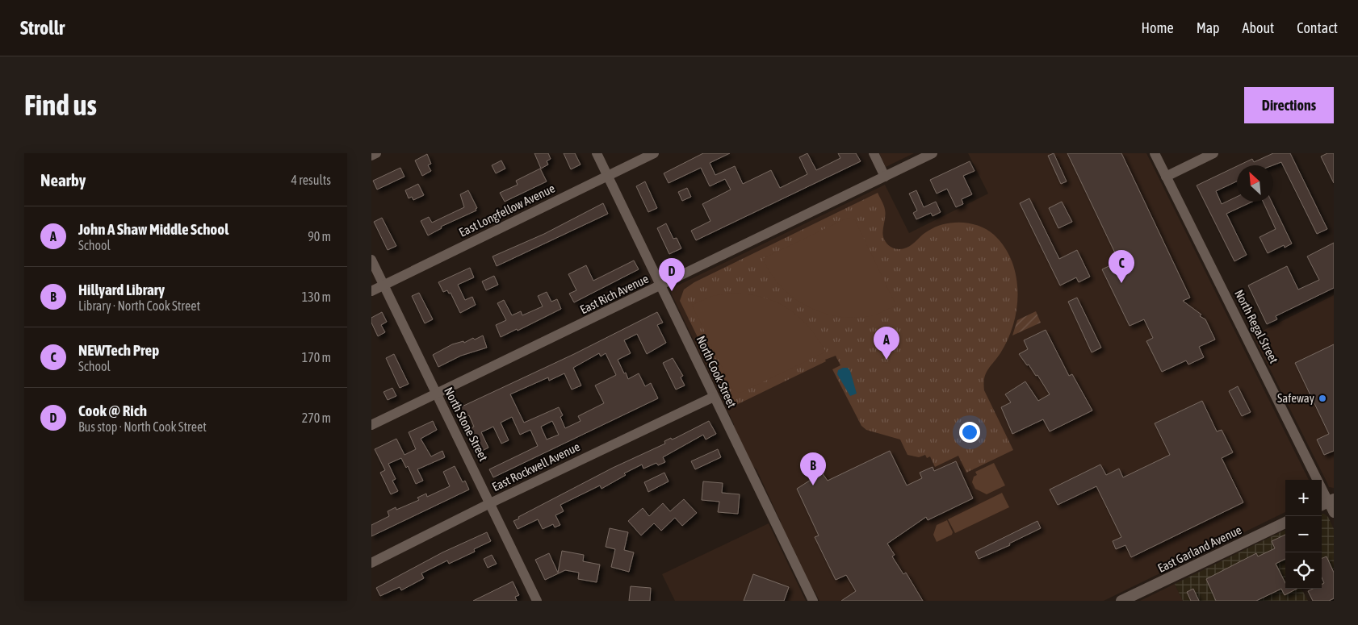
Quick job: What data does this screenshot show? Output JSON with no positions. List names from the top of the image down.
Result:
{
  "streets": {
    "street": [
      "East Longfellow Avenue",
      "East Rich Avenue",
      "North Regal Street",
      "North Cook Street",
      "North Stone Street",
      "East Rockwell Avenue",
      "East Garland Avenue"
    ]
  },
  "crossings": [
    ["East Longfellow Avenue", "North Cook Street"],
    ["East Longfellow Avenue", "North Stone Street"],
    ["East Rich Avenue", "North Cook Street"],
    ["East Rich Avenue", "North Stone Street"],
    ["North Cook Street", "East Rockwell Avenue"],
    ["North Stone Street", "East Rockwell Avenue"]
  ],
  "places": ["Safeway"],
  "north": "top left",
  "page": {
    "header": "Strollr",
    "nav": [
      "Home",
      "Map",
      "About",
      "Contact"
    ],
    "buttons": "Directions",
    "title": "Find us",
    "heading": ["Nearby", "4 results"],
    "list": [
      {
        "mark": "A",
        "name": "John A Shaw Middle School",
        "note": "School",
        "value": "90 m"
      },
      {
        "mark": "B",
        "name": "Hillyard Library",
        "note": "Library · North Cook Street",
        "value": "130 m"
      },
      {
        "mark": "C",
        "name": "NEWTech Prep",
        "note": "School",
        "value": "170 m"
      },
      {
        "mark": "D",
        "name": "Cook @ Rich",
        "note": "Bus stop · North Cook Street",
        "value": "270 m"
      }
    ],
    "pins": [
      "C",
      "D",
      "A",
      "B"
    ],
    "map_buttons": ["+", "−"]
  }
}
